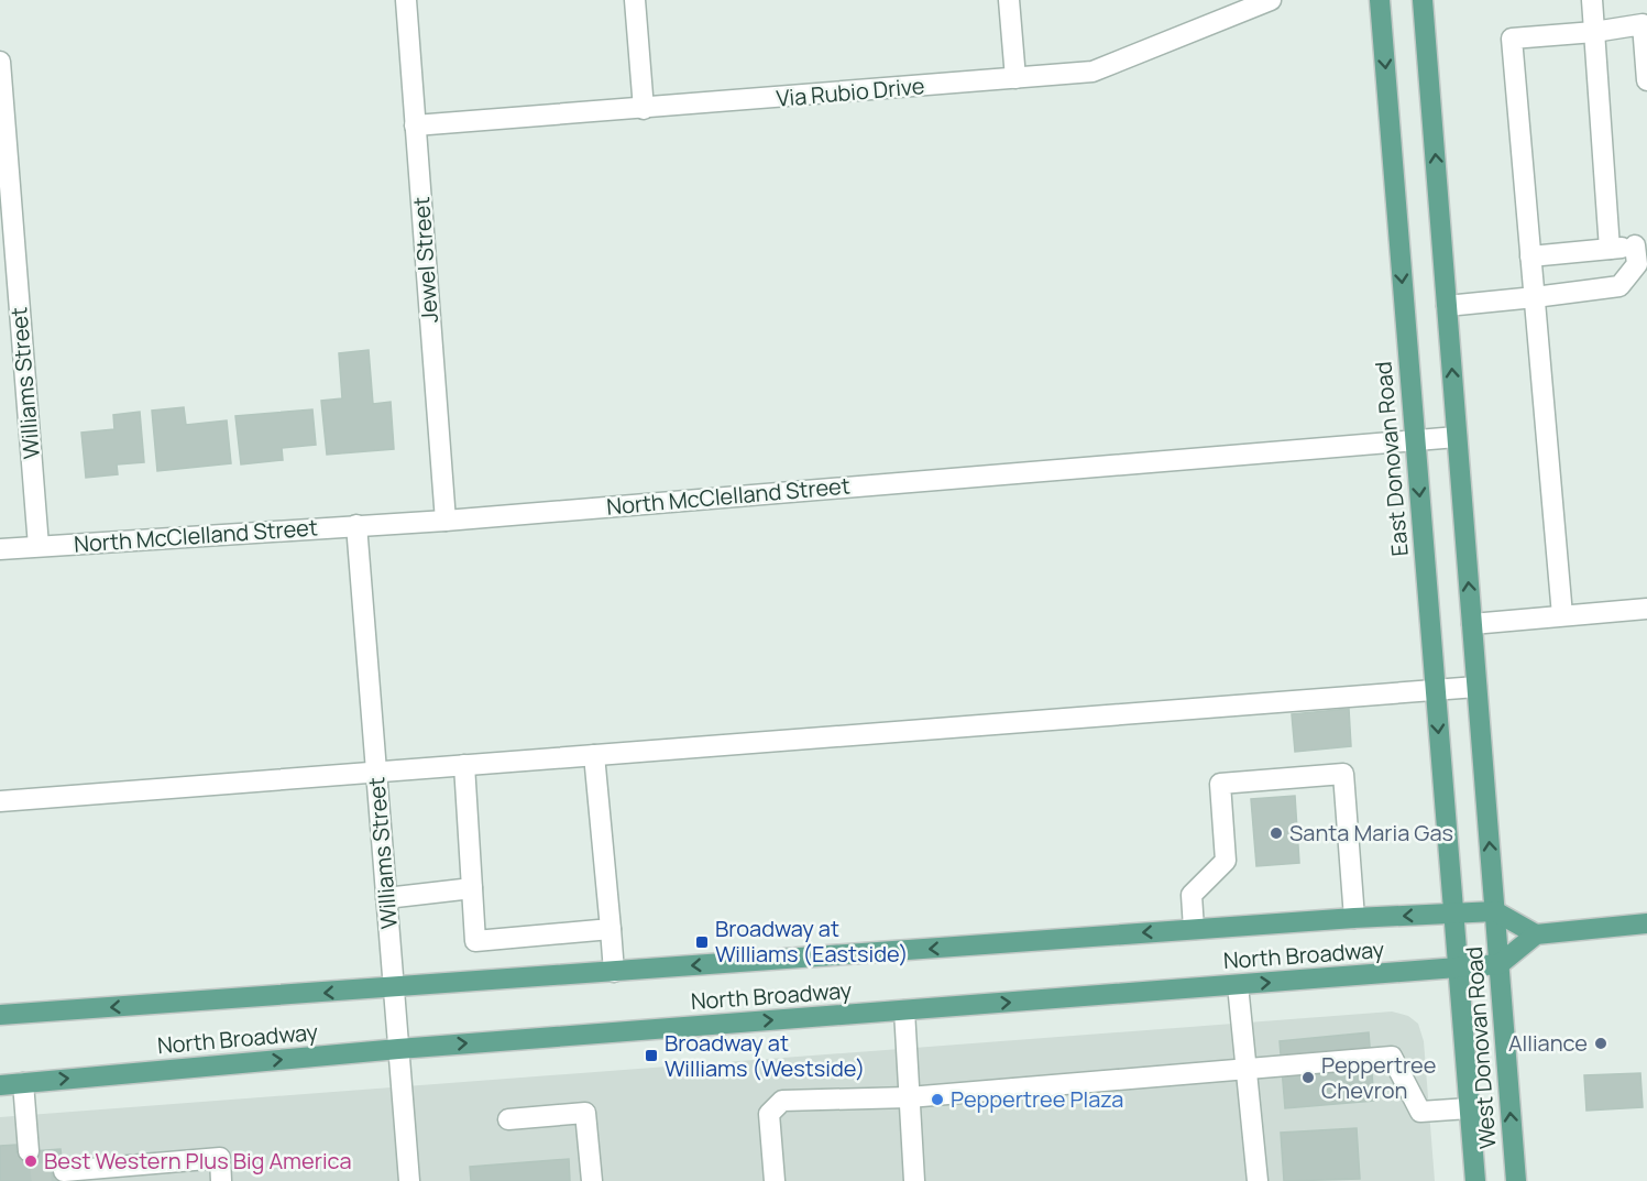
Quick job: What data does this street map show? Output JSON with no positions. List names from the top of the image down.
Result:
{
  "streets": {
    "main road": ["East Donovan Road", "North Broadway", "West Donovan Road"],
    "street": [
      "Via Rubio Drive",
      "Jewel Street",
      "Williams Street",
      "North McClelland Street"
    ]
  },
  "crossings": [
    ["Via Rubio Drive", "Jewel Street"],
    ["Jewel Street", "North McClelland Street"],
    ["Williams Street", "North McClelland Street"],
    ["Williams Street", "North Broadway"],
    ["East Donovan Road", "North McClelland Street"],
    ["East Donovan Road", "North Broadway"],
    ["East Donovan Road", "West Donovan Road"],
    ["North Broadway", "West Donovan Road"]
  ],
  "places": {
    "other": [
      "Santa Maria Gas",
      "Alliance",
      "Peppertree Chevron",
      "Peppertree Plaza",
      "Best Western Plus Big America"
    ],
    "transit": ["Broadway at Williams (Eastside)", "Broadway at Williams (Westside)"]
  }
}
